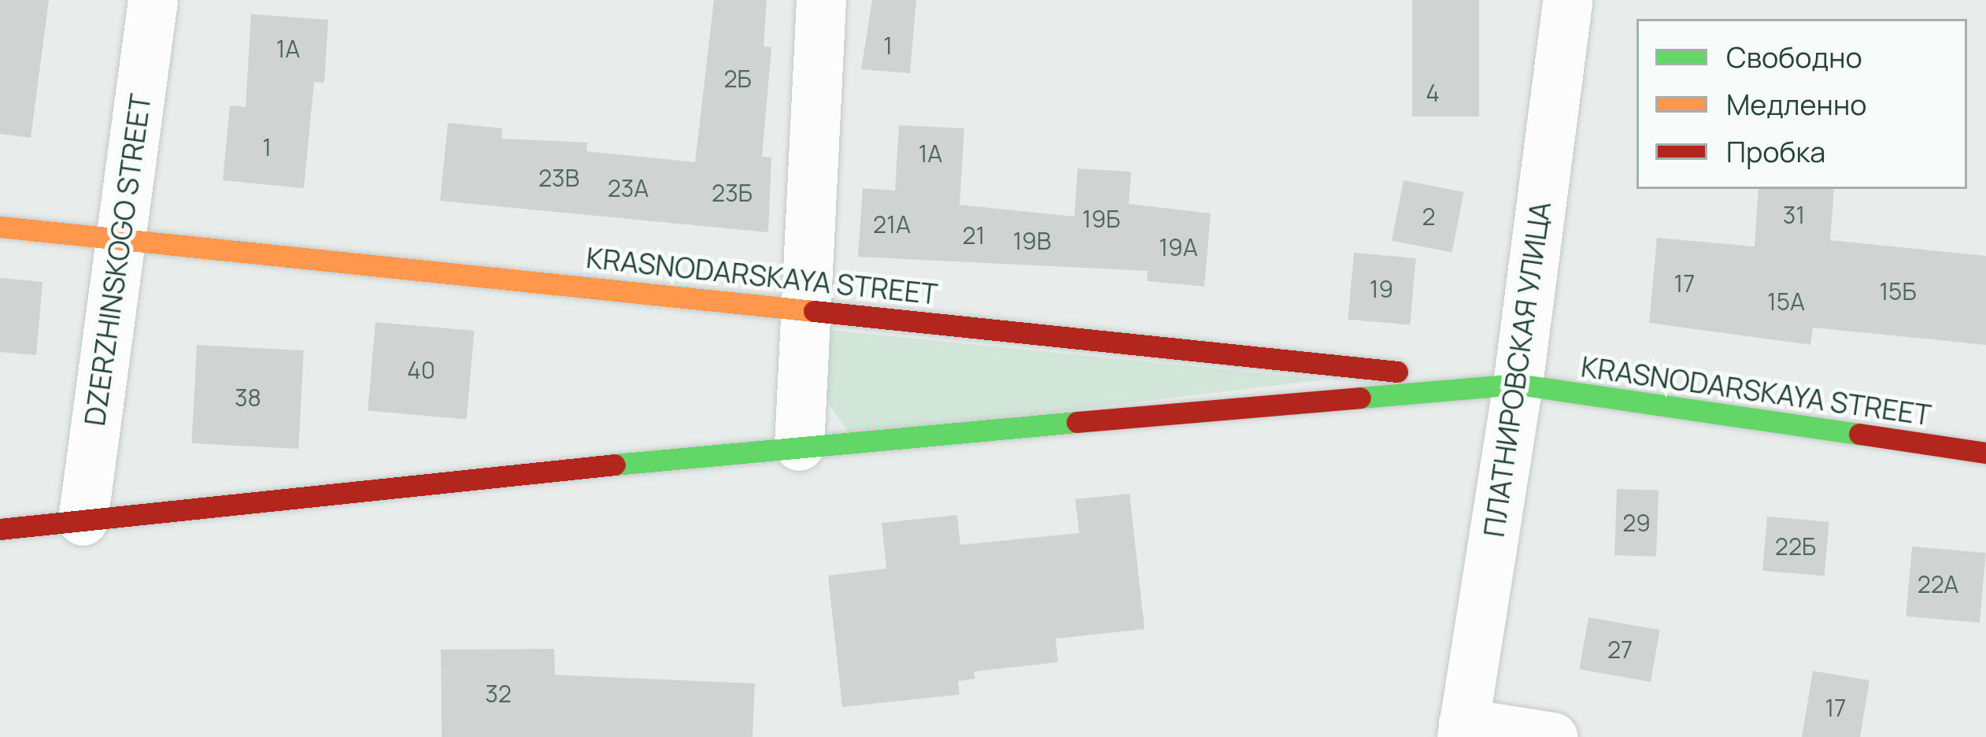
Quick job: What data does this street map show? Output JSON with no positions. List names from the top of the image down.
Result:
{
  "streets": {
    "street": ["DZERZHINSKOGO STREET", "KRASNODARSKAYA STREET", "ПЛАТНИРОВСКАЯ УЛИЦА"]
  },
  "crossings": [
    ["DZERZHINSKOGO STREET", "KRASNODARSKAYA STREET"],
    ["KRASNODARSKAYA STREET", "ПЛАТНИРОВСКАЯ УЛИЦА"]
  ],
  "house_numbers": [
    "1",
    "1А",
    "2Б",
    "4",
    "1",
    "1А",
    "23В",
    "23А",
    "23Б",
    "31",
    "2",
    "19Б",
    "21А",
    "21",
    "19В",
    "19А",
    "17",
    "19",
    "15Б",
    "15А",
    "40",
    "38",
    "29",
    "22Б",
    "22А",
    "27",
    "32",
    "17"
  ],
  "legend": ["Свободно", "Медленно", "Пробка"]
}
